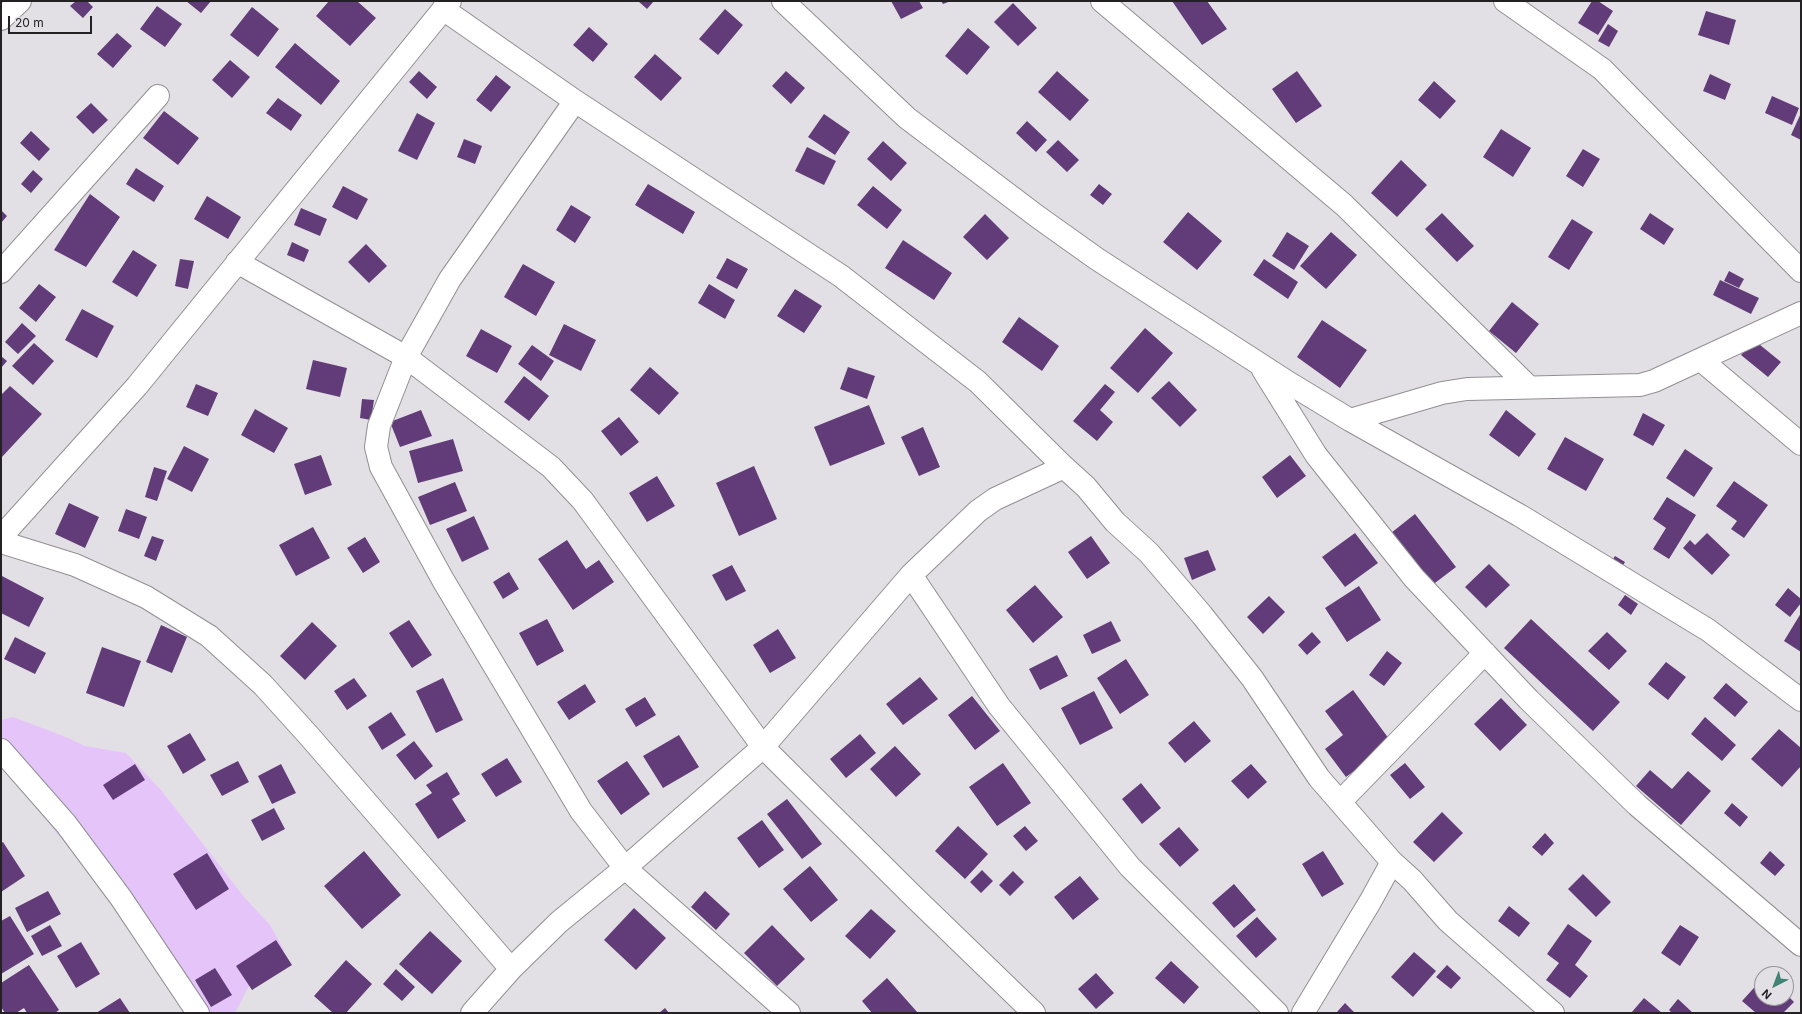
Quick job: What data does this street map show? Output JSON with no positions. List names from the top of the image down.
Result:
{
  "scale_bar": "20 m",
  "north": "bottom left"
}
